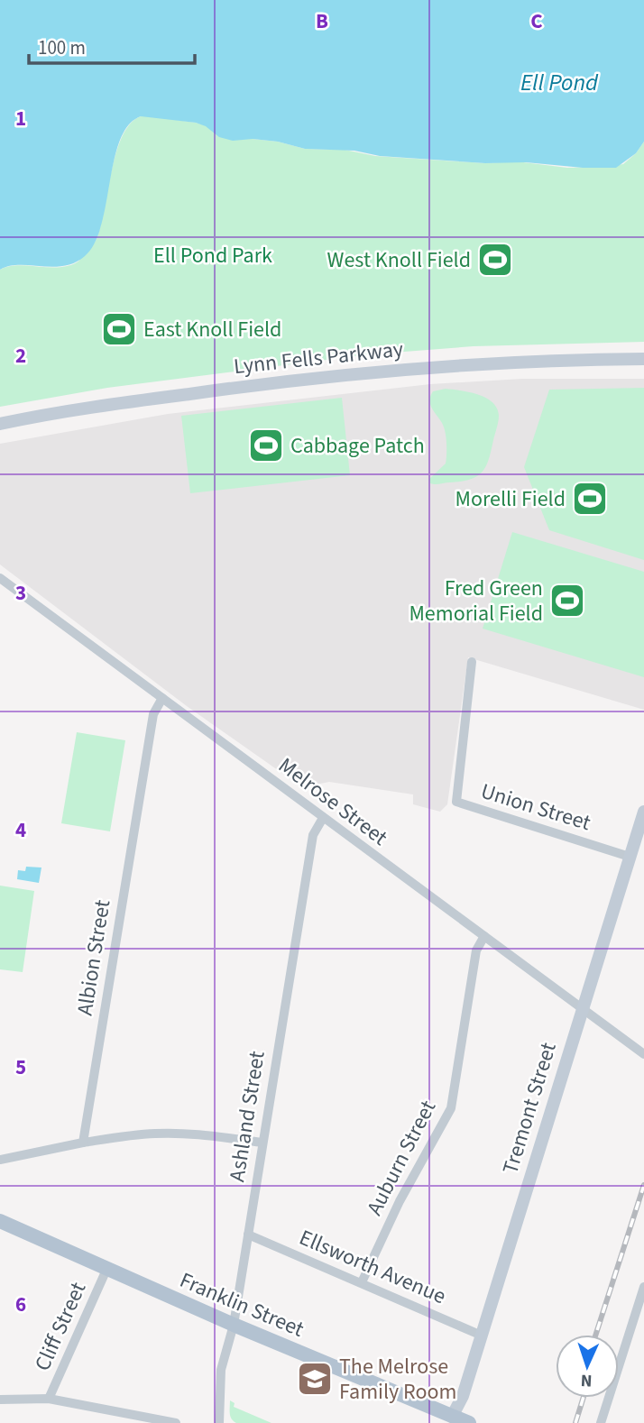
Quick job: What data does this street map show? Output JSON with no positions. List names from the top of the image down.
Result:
{
  "streets": {
    "main road": ["Lynn Fells Parkway", "Tremont Street", "Franklin Street"],
    "street": [
      "Melrose Street",
      "Union Street",
      "Albion Street",
      "Ashland Street",
      "Auburn Street",
      "Ellsworth Avenue",
      "Cliff Street"
    ]
  },
  "crossings": [
    ["Melrose Street", "Albion Street"],
    ["Melrose Street", "Tremont Street"],
    ["Melrose Street", "Ashland Street"],
    ["Melrose Street", "Auburn Street"],
    ["Union Street", "Tremont Street"],
    ["Tremont Street", "Ellsworth Avenue"],
    ["Tremont Street", "Franklin Street"],
    ["Ashland Street", "Ellsworth Avenue"],
    ["Ashland Street", "Franklin Street"],
    ["Auburn Street", "Ellsworth Avenue"],
    ["Franklin Street", "Cliff Street"]
  ],
  "water": ["Ell Pond"],
  "parks": ["Ell Pond Park"],
  "places": {
    "sports": [
      "West Knoll Field",
      "East Knoll Field",
      "Cabbage Patch",
      "Morelli Field",
      "Fred Green Memorial Field"
    ],
    "school or university": ["The Melrose Family Room"]
  },
  "scale_bar": "100 m",
  "north": "bottom",
  "grid": {
    "columns": ["B", "C"],
    "rows": [
      "1",
      "2",
      "3",
      "4",
      "5",
      "6"
    ]
  }
}
